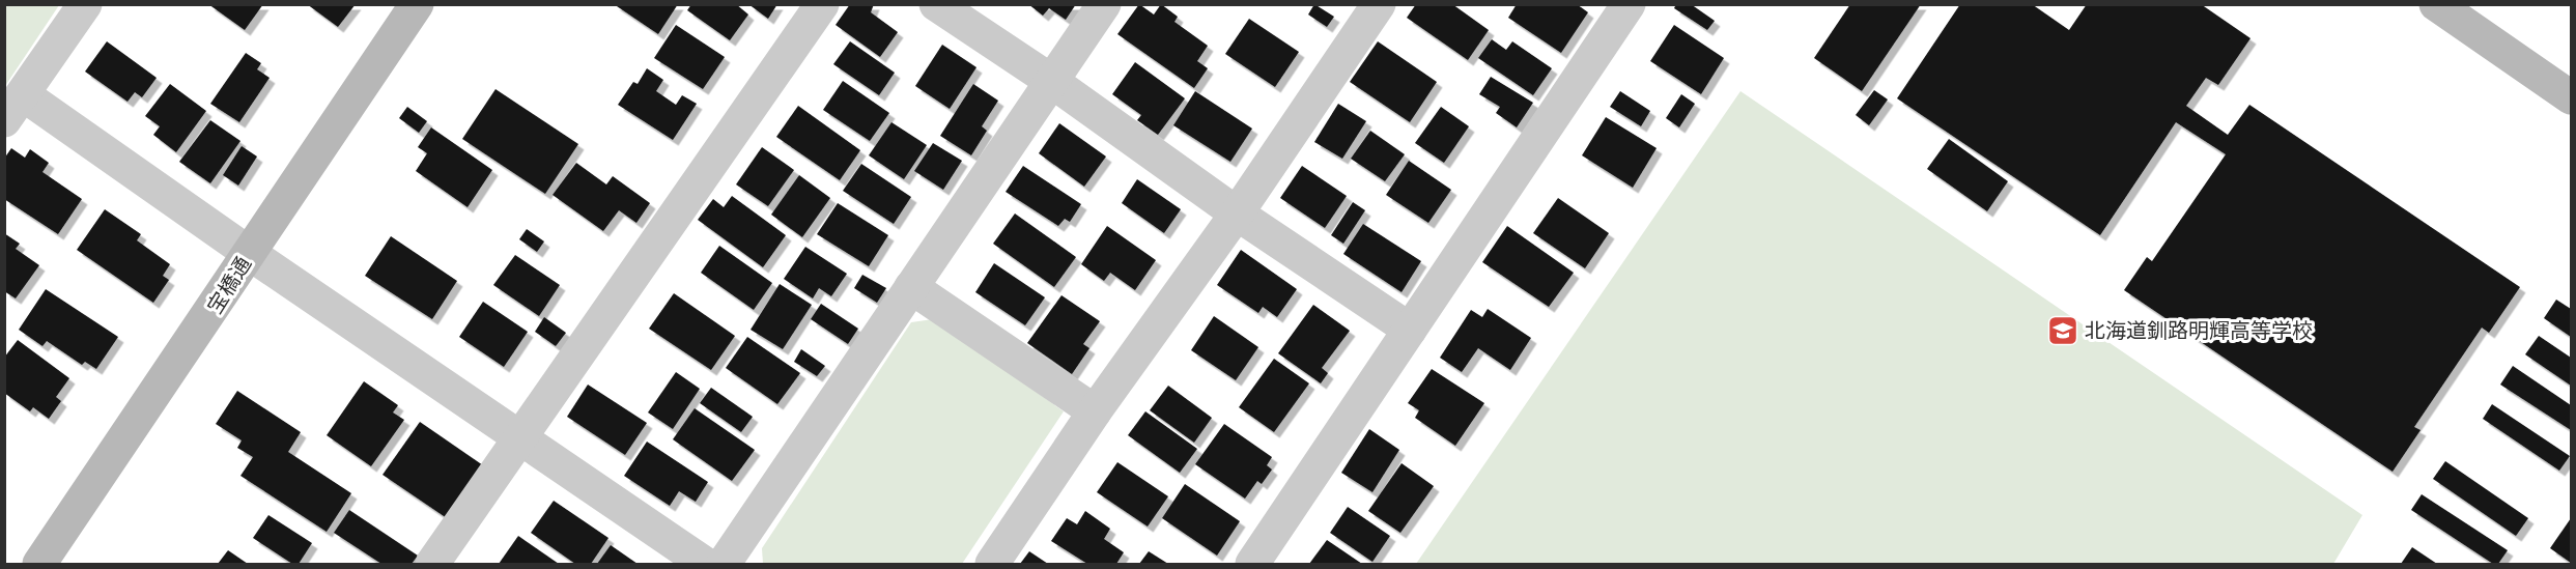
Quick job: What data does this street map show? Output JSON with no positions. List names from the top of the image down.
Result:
{
  "streets": {
    "street": ["宝橋通"]
  },
  "places": {
    "school or university": ["北海道釧路明輝高等学校"]
  }
}
